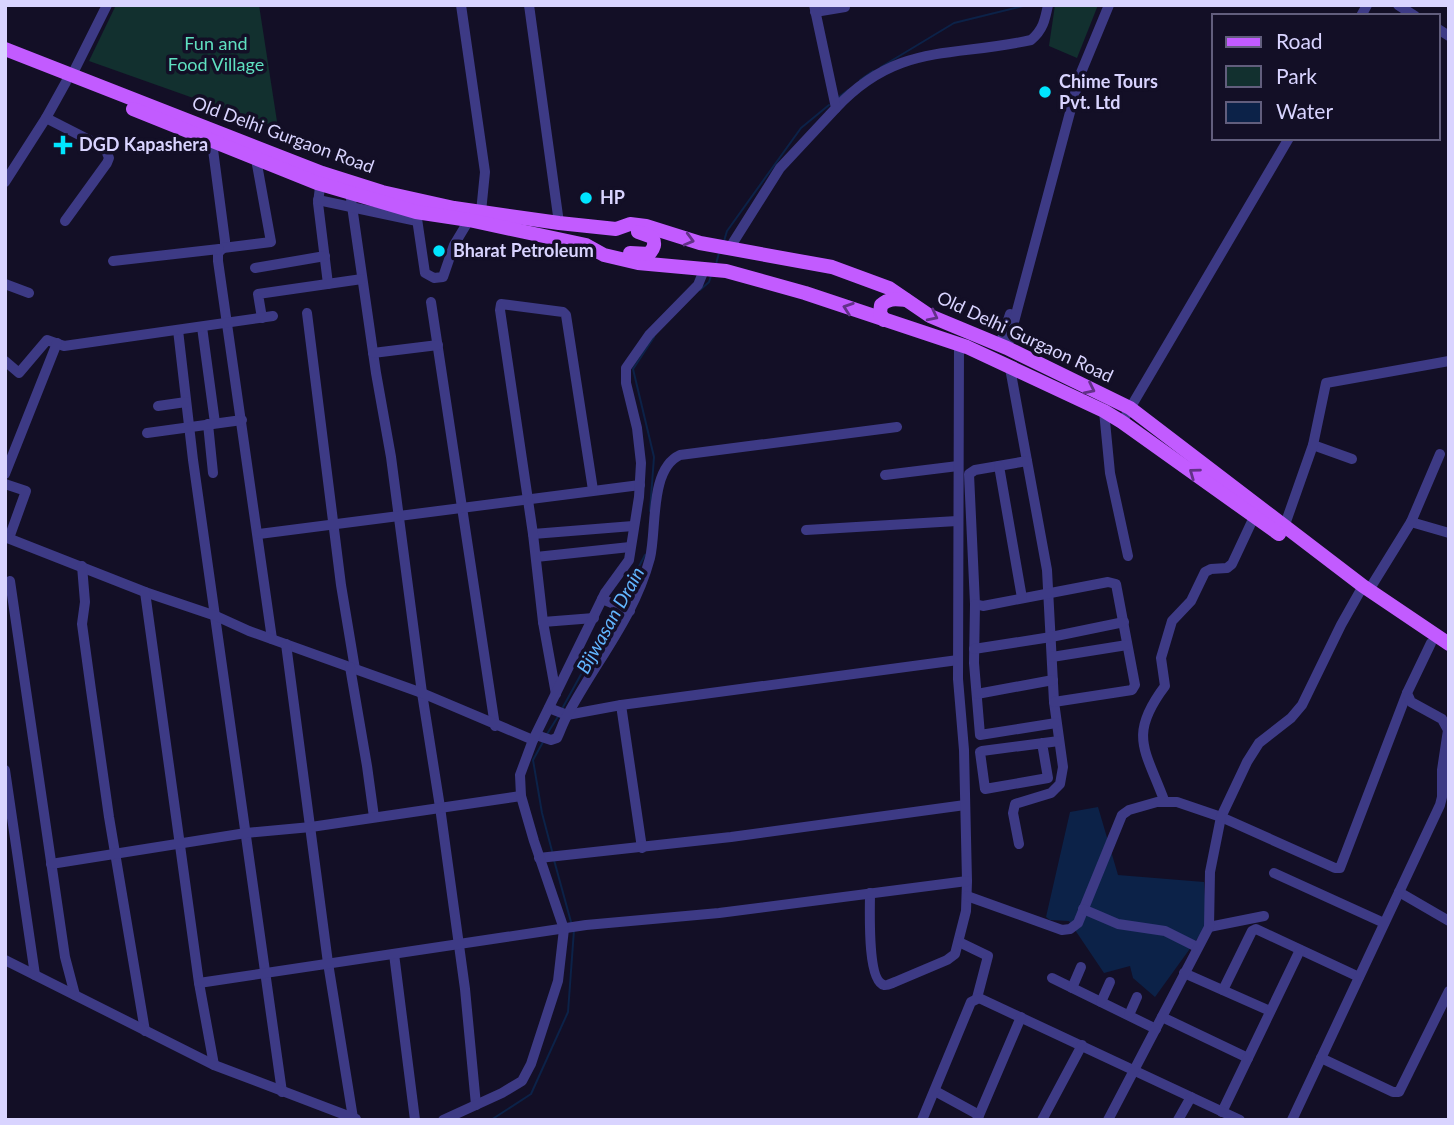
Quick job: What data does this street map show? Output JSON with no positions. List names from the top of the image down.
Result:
{
  "streets": {
    "main road": ["Old Delhi Gurgaon Road"]
  },
  "water": ["Bijwasan Drain"],
  "parks": ["Fun and Food Village"],
  "places": {
    "other": ["Chime Tours Pvt. Ltd", "HP", "Bharat Petroleum"],
    "health": ["DGD Kapashera"]
  },
  "legend": ["Road", "Park", "Water"]
}
